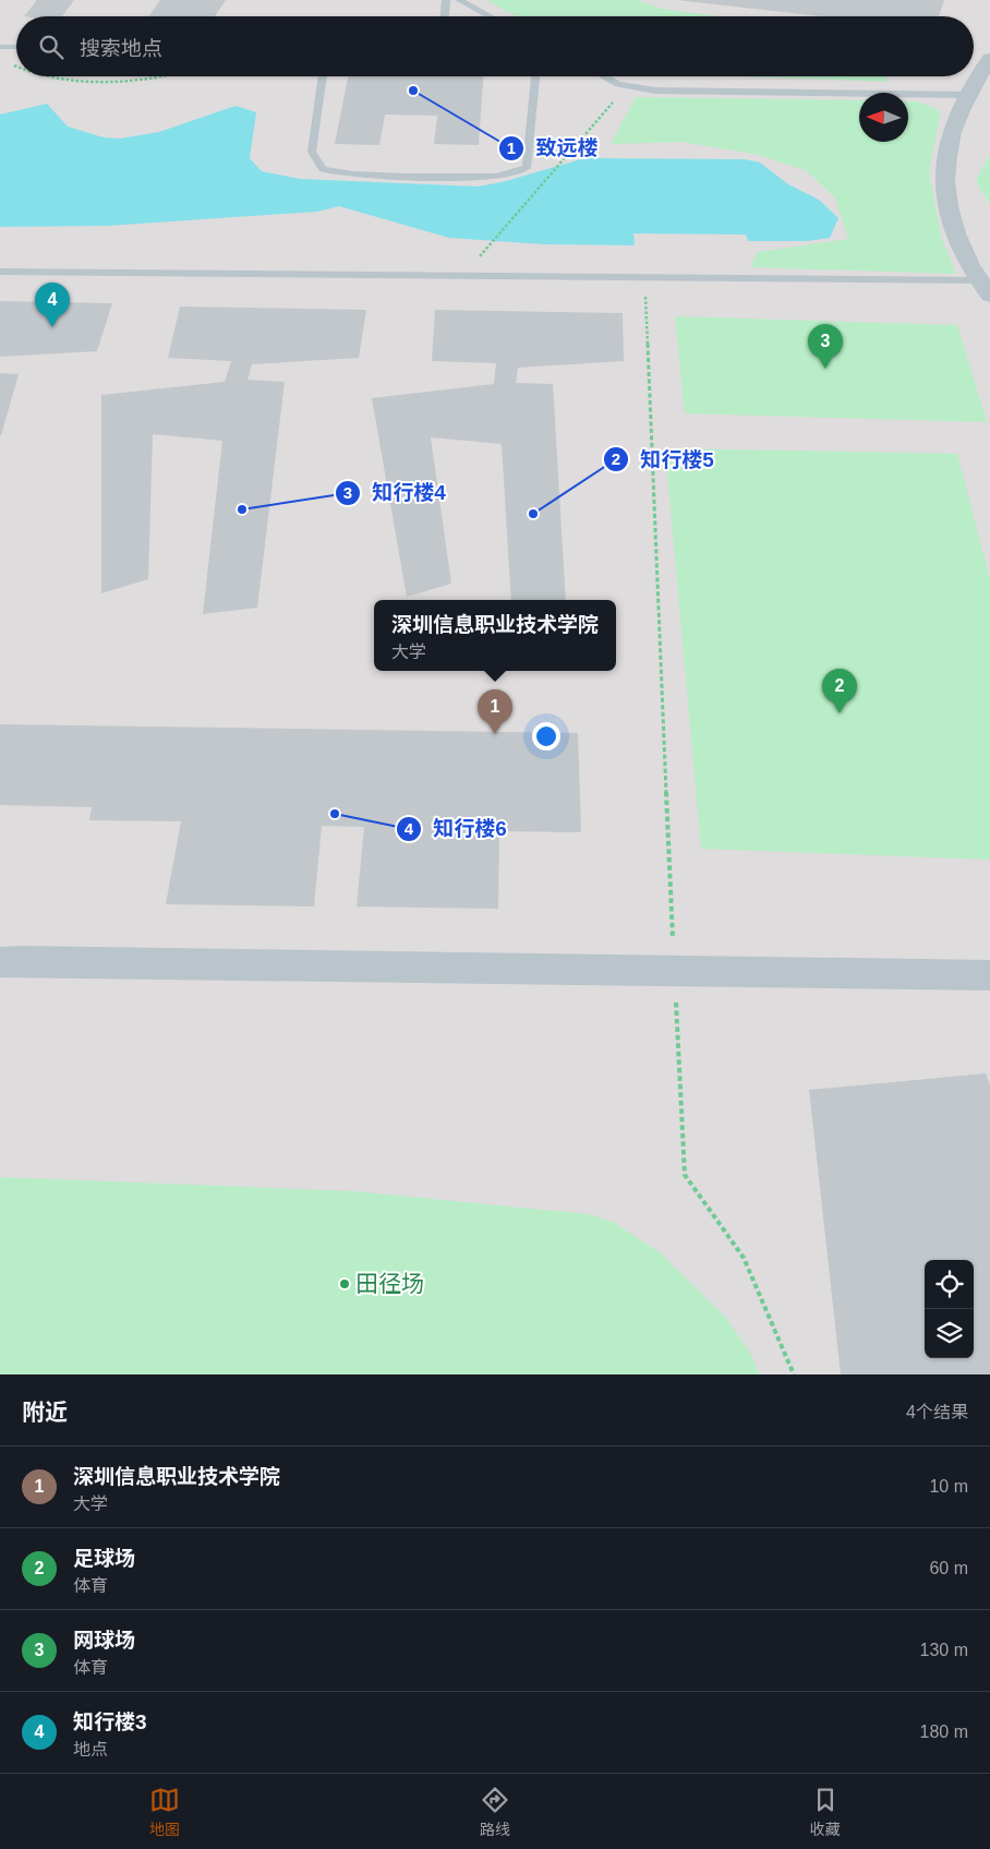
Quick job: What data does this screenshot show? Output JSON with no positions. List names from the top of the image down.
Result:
{
  "places": [
    "致远楼",
    "知行楼4",
    "知行楼5",
    "知行楼6",
    "田径场"
  ],
  "north": "left",
  "page": {
    "search": "搜索地点",
    "pins": [
      "4",
      "3",
      "2",
      "1"
    ],
    "popup": ["深圳信息职业技术学院", "大学"],
    "heading": ["附近", "4个结果"],
    "list": [
      {
        "mark": "1",
        "name": "深圳信息职业技术学院",
        "note": "大学",
        "value": "10 m"
      },
      {
        "mark": "2",
        "name": "足球场",
        "note": "体育",
        "value": "60 m"
      },
      {
        "mark": "3",
        "name": "网球场",
        "note": "体育",
        "value": "130 m"
      },
      {
        "mark": "4",
        "name": "知行楼3",
        "note": "地点",
        "value": "180 m"
      }
    ],
    "nav": ["地图", "路线", "收藏"]
  }
}
